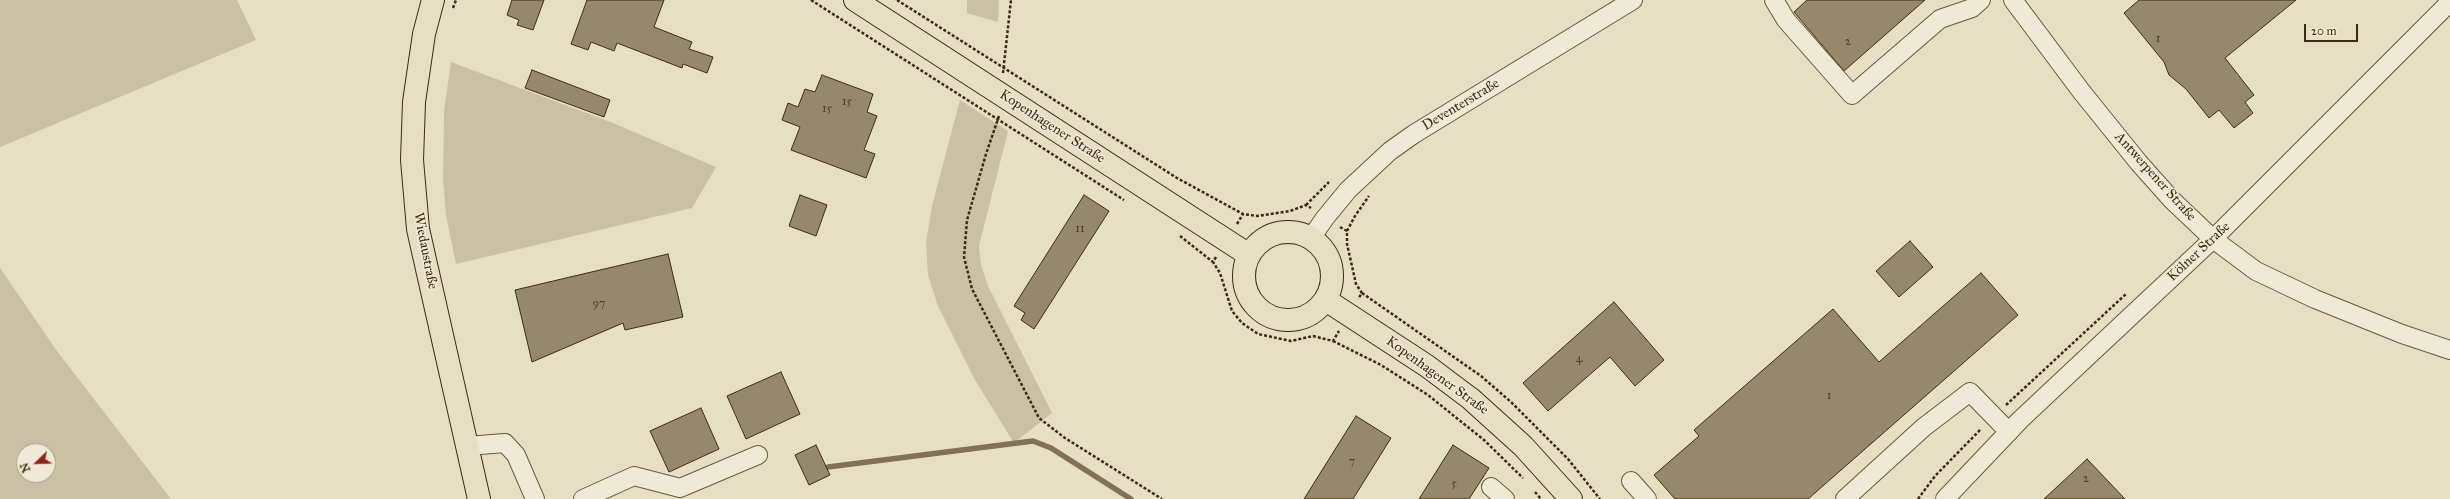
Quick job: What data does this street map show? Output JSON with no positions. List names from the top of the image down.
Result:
{
  "streets": {
    "main road": ["Kopenhagener Straße", "Wiedaustraße"],
    "street": ["Deventerstraße", "Antwerpener Straße", "Kölner Straße"]
  },
  "crossings": [
    ["Deventerstraße", "Kopenhagener Straße"],
    ["Antwerpener Straße", "Kölner Straße"]
  ],
  "house_numbers": [
    "1",
    "2",
    "15",
    "15",
    "11",
    "97",
    "4",
    "1",
    "7",
    "2",
    "5"
  ],
  "scale_bar": "20 m",
  "north": "bottom left"
}
